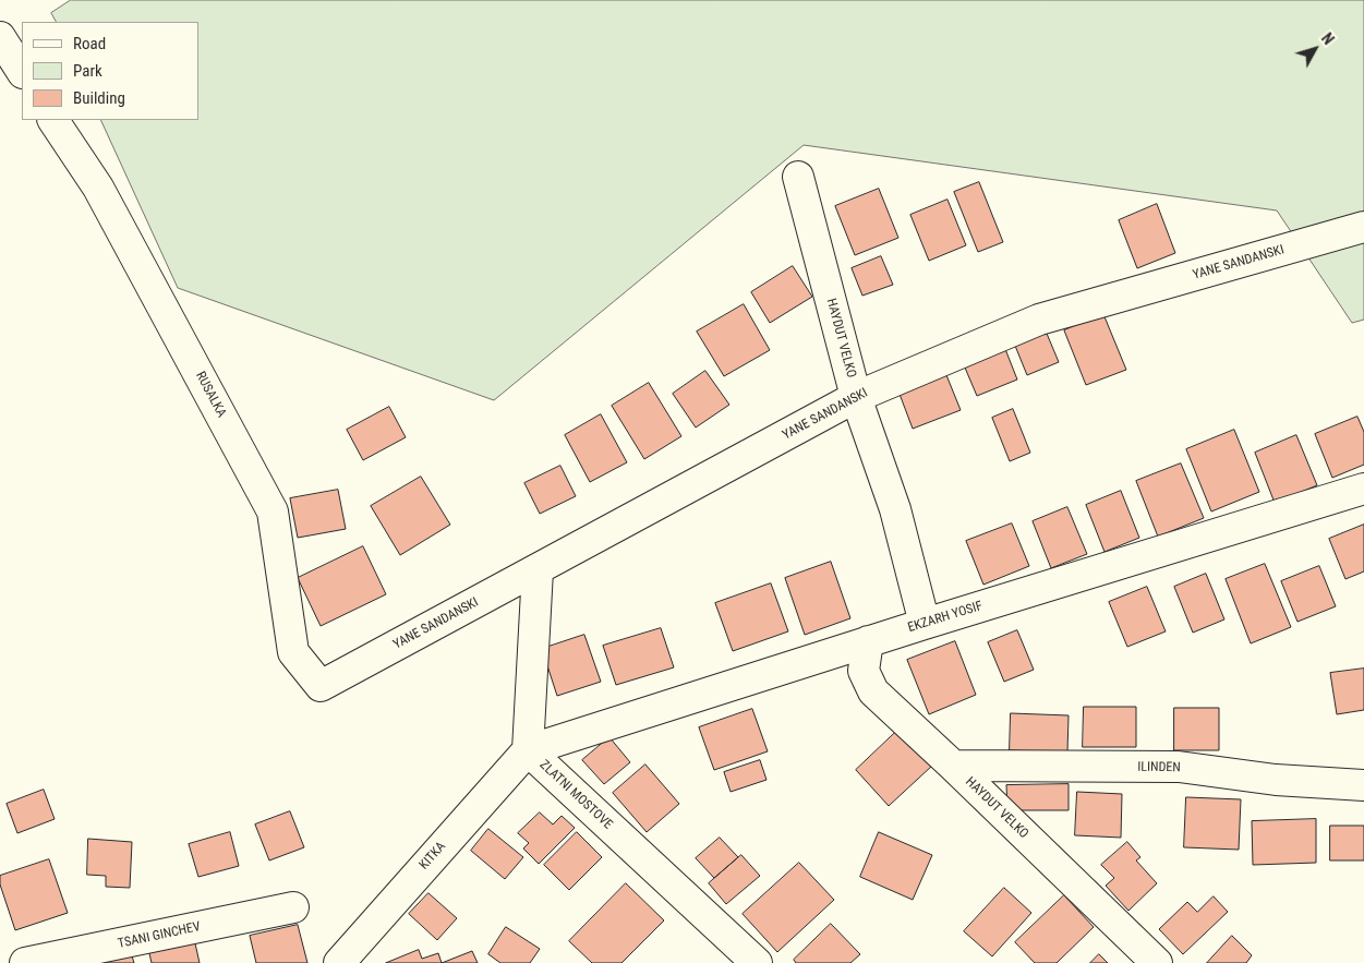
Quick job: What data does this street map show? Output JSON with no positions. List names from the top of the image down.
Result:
{
  "streets": {
    "street": [
      "YANE SANDANSKI",
      "HAYDUT VELKO",
      "RUSALKA",
      "EKZARH YOSIF",
      "ILINDEN",
      "ZLATNI MOSTOVE",
      "KITKA",
      "TSANI GINCHEV"
    ]
  },
  "crossings": [
    ["YANE SANDANSKI", "HAYDUT VELKO"],
    ["YANE SANDANSKI", "RUSALKA"],
    ["YANE SANDANSKI", "ZLATNI MOSTOVE"],
    ["HAYDUT VELKO", "EKZARH YOSIF"],
    ["HAYDUT VELKO", "ILINDEN"],
    ["EKZARH YOSIF", "ZLATNI MOSTOVE"],
    ["EKZARH YOSIF", "KITKA"],
    ["ZLATNI MOSTOVE", "KITKA"]
  ],
  "legend": ["Road", "Park", "Building"],
  "north": "top right"
}
